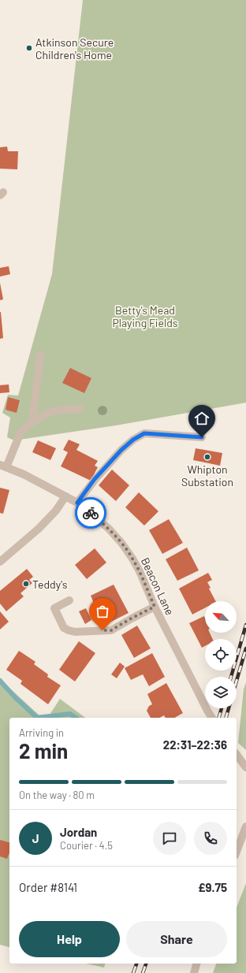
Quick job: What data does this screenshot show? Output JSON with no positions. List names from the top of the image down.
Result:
{
  "streets": {
    "street": ["Beacon Lane"]
  },
  "parks": ["Betty's Mead Playing Fields"],
  "places": ["Atkinson Secure Children's Home", "Whipton Substation", "Teddy's"],
  "north": "top left",
  "page": {
    "heading": ["2 min", "Arriving in", "22:31–22:36"],
    "panel": [
      "Jordan",
      "Courier · 4.5",
      "Order #8141",
      "£9.75"
    ],
    "bar": "On the way · 80 m",
    "round": "J",
    "buttons": ["Help", "Share"]
  }
}
